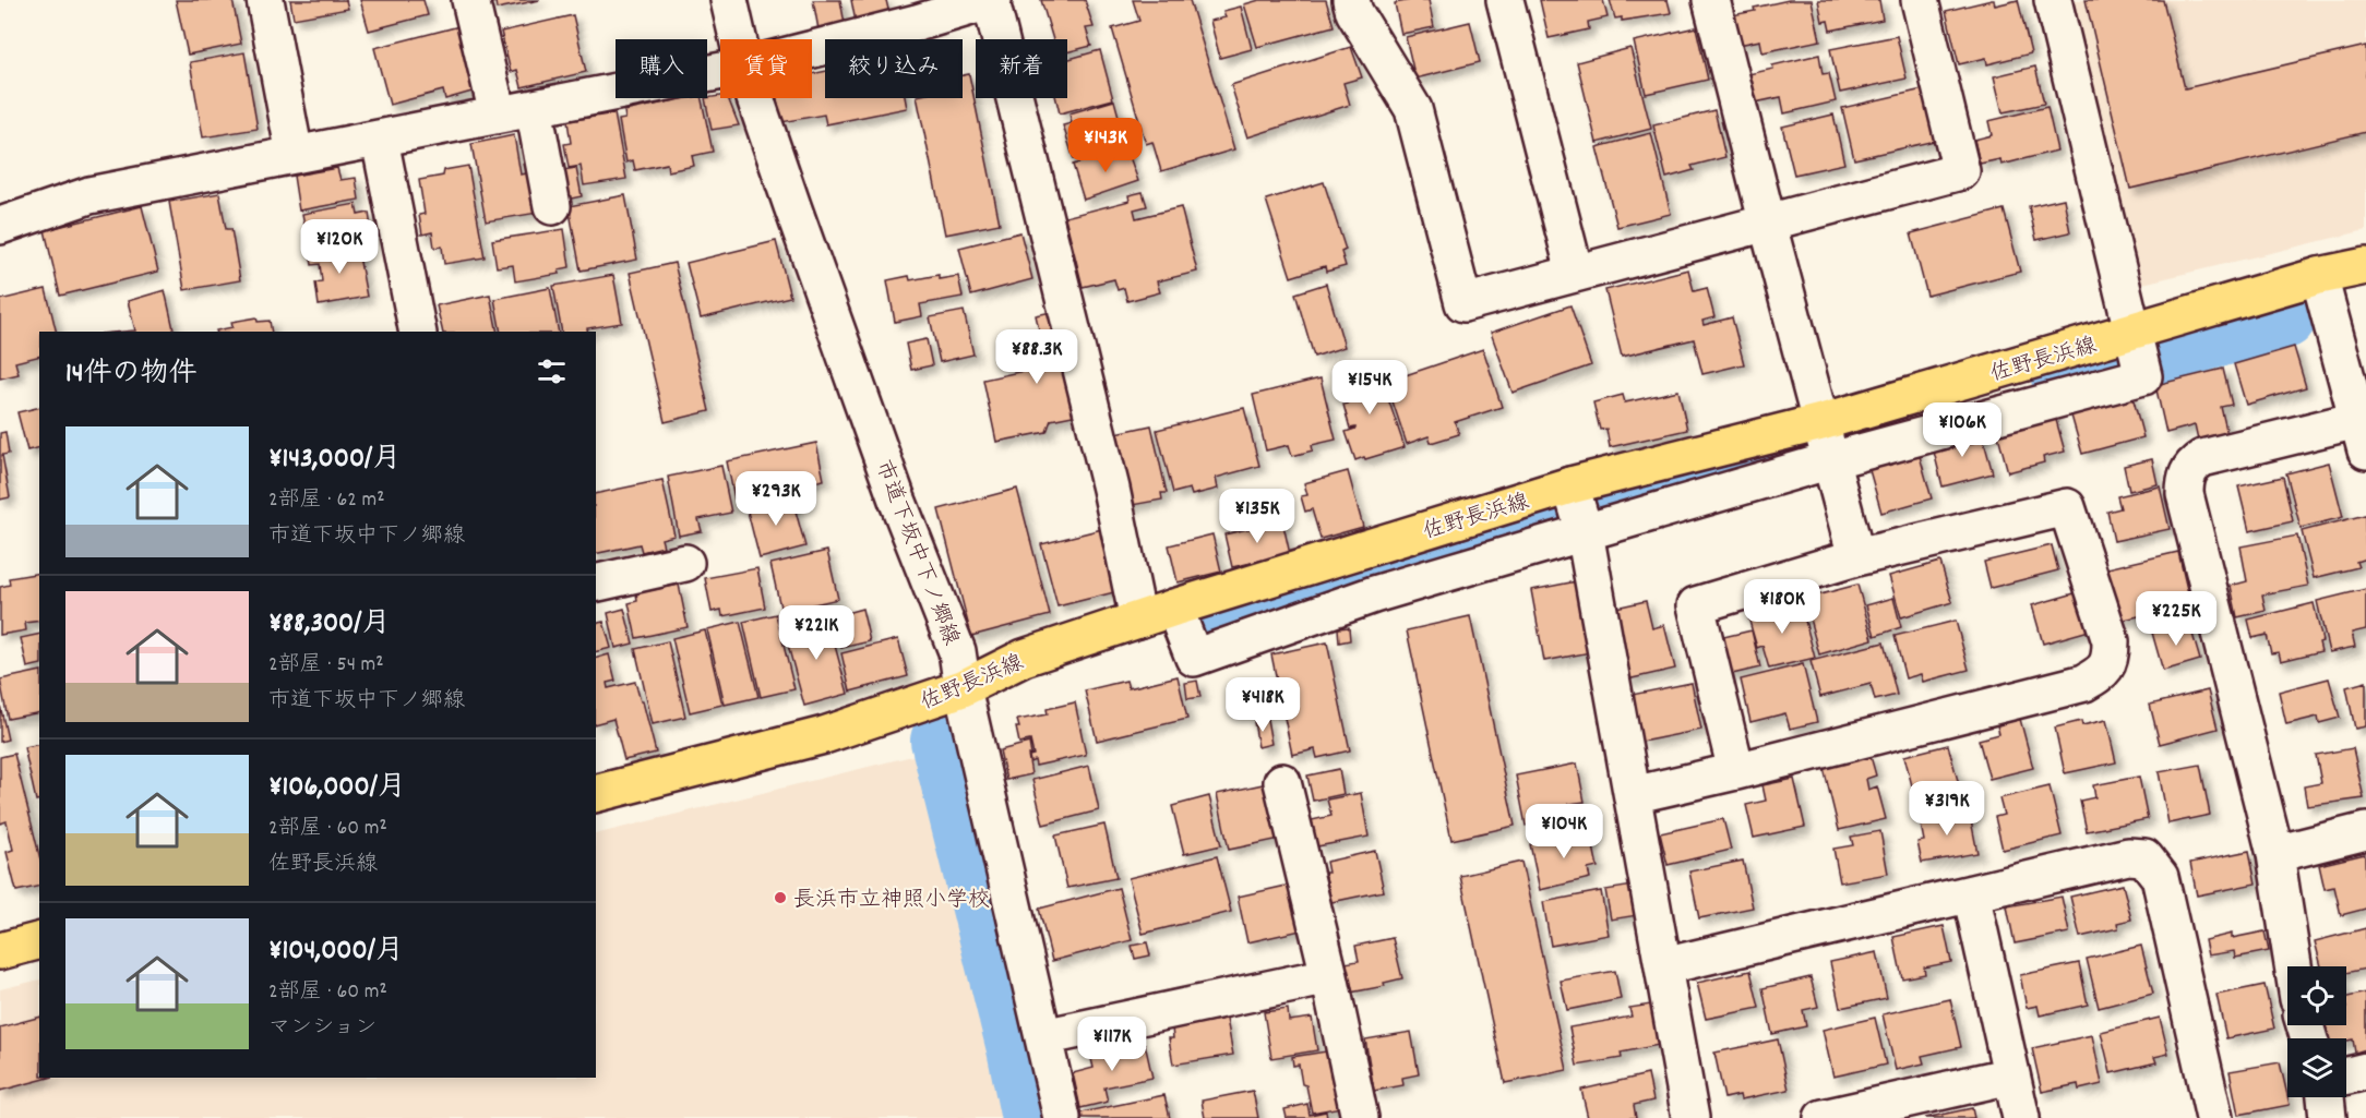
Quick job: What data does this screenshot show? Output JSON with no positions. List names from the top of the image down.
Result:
{
  "streets": {
    "main road": ["佐野長浜線"],
    "street": ["市道下坂中下ノ郷線"]
  },
  "crossings": [
    ["佐野長浜線", "市道下坂中下ノ郷線"]
  ],
  "places": ["長浜市立神照小学校"],
  "page": {
    "chip": [
      "購入",
      "賃貸",
      "絞り込み",
      "新着"
    ],
    "price": [
      "¥143K",
      "¥120K",
      "¥88.3K",
      "¥154K",
      "¥106K",
      "¥293K",
      "¥135K",
      "¥180K",
      "¥225K",
      "¥221K",
      "¥418K",
      "¥319K",
      "¥104K",
      "¥117K"
    ],
    "heading": "14件の物件",
    "list": [
      {
        "name": "¥143,000/月",
        "note": "2部屋 · 62 m² · 市道下坂中下ノ郷線"
      },
      {
        "name": "¥88,300/月",
        "note": "2部屋 · 54 m² · 市道下坂中下ノ郷線"
      },
      {
        "name": "¥106,000/月",
        "note": "2部屋 · 60 m² · 佐野長浜線"
      },
      {
        "name": "¥104,000/月",
        "note": "2部屋 · 60 m² · マンション"
      }
    ]
  }
}
